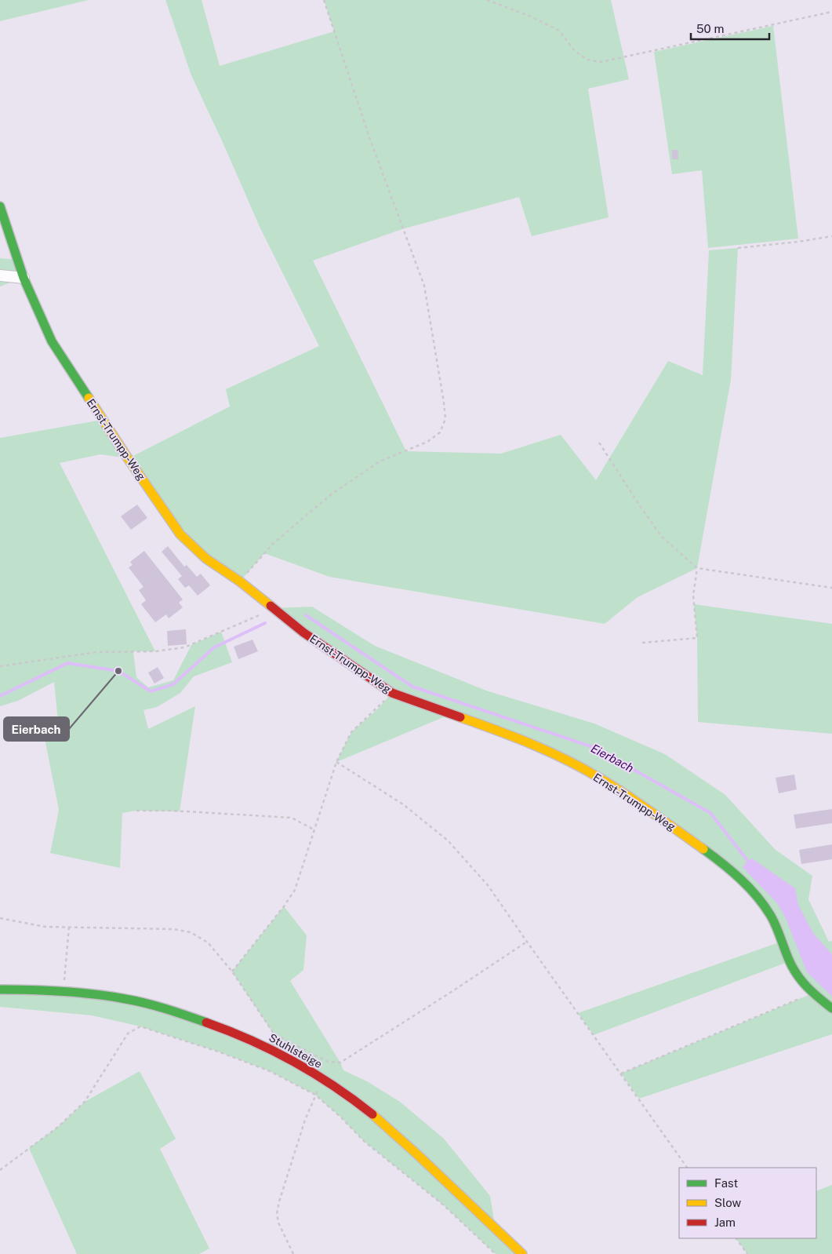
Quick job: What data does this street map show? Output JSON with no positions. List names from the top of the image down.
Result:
{
  "streets": {
    "street": ["Ernst-Trumpp-Weg", "Stuhlsteige"]
  },
  "water": ["Eierbach"],
  "places": ["Eierbach"],
  "legend": ["Fast", "Slow", "Jam"],
  "scale_bar": "50 m"
}
